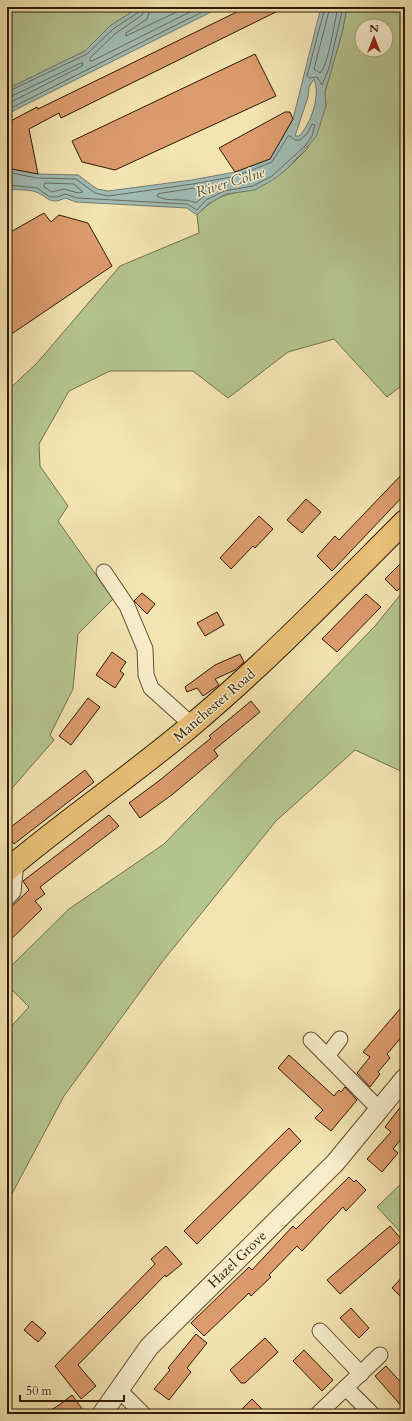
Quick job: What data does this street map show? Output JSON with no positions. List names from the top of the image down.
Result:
{
  "streets": {
    "main road": ["Manchester Road"],
    "street": ["Hazel Grove"]
  },
  "water": ["River Colne"],
  "scale_bar": "50 m",
  "north": "top"
}
